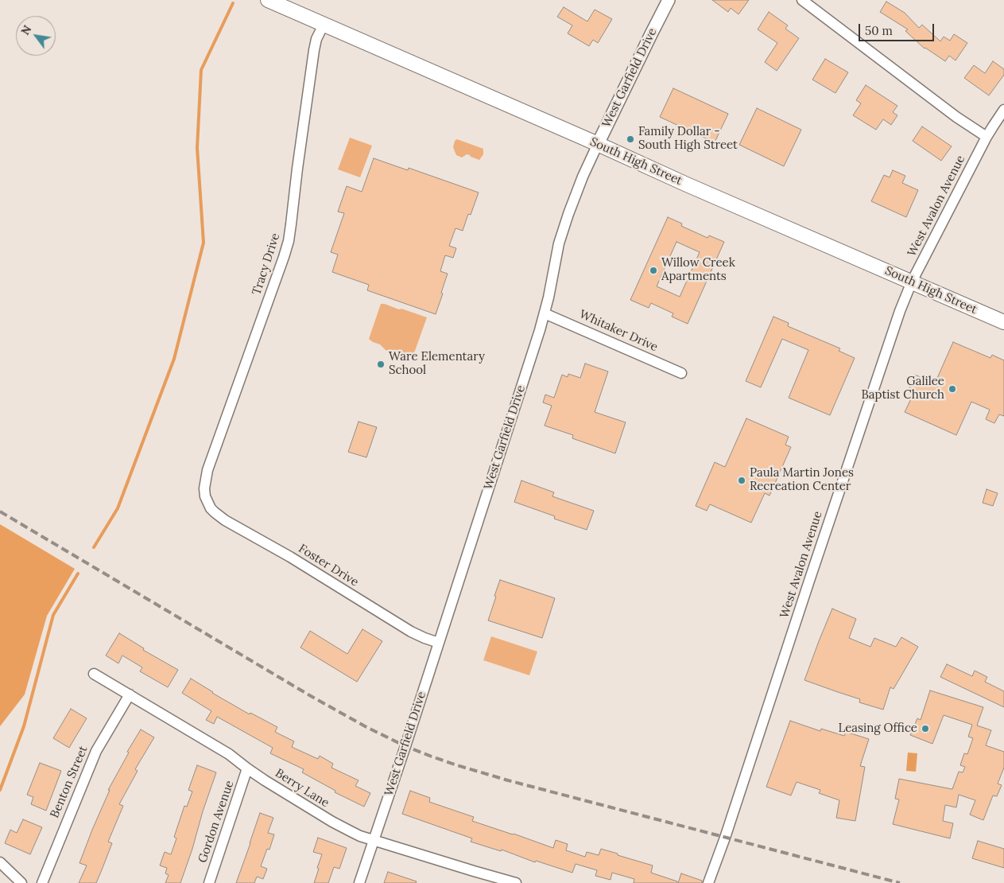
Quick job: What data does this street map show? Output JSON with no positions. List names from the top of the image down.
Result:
{
  "streets": {
    "main road": ["South High Street"],
    "street": [
      "West Garfield Drive",
      "West Avalon Avenue",
      "Tracy Drive",
      "Whitaker Drive",
      "Foster Drive",
      "Benton Street",
      "Berry Lane",
      "Gordon Avenue"
    ]
  },
  "crossings": [
    ["West Garfield Drive", "South High Street"],
    ["West Garfield Drive", "Whitaker Drive"],
    ["West Garfield Drive", "Foster Drive"],
    ["West Garfield Drive", "Berry Lane"],
    ["South High Street", "West Avalon Avenue"],
    ["South High Street", "Tracy Drive"],
    ["Tracy Drive", "Foster Drive"],
    ["Benton Street", "Berry Lane"],
    ["Berry Lane", "Gordon Avenue"]
  ],
  "places": [
    "Family Dollar - South High Street",
    "Willow Creek Apartments",
    "Ware Elementary School",
    "Galilee Baptist Church",
    "Paula Martin Jones Recreation Center",
    "Leasing Office"
  ],
  "scale_bar": "50 m",
  "north": "top left"
}
